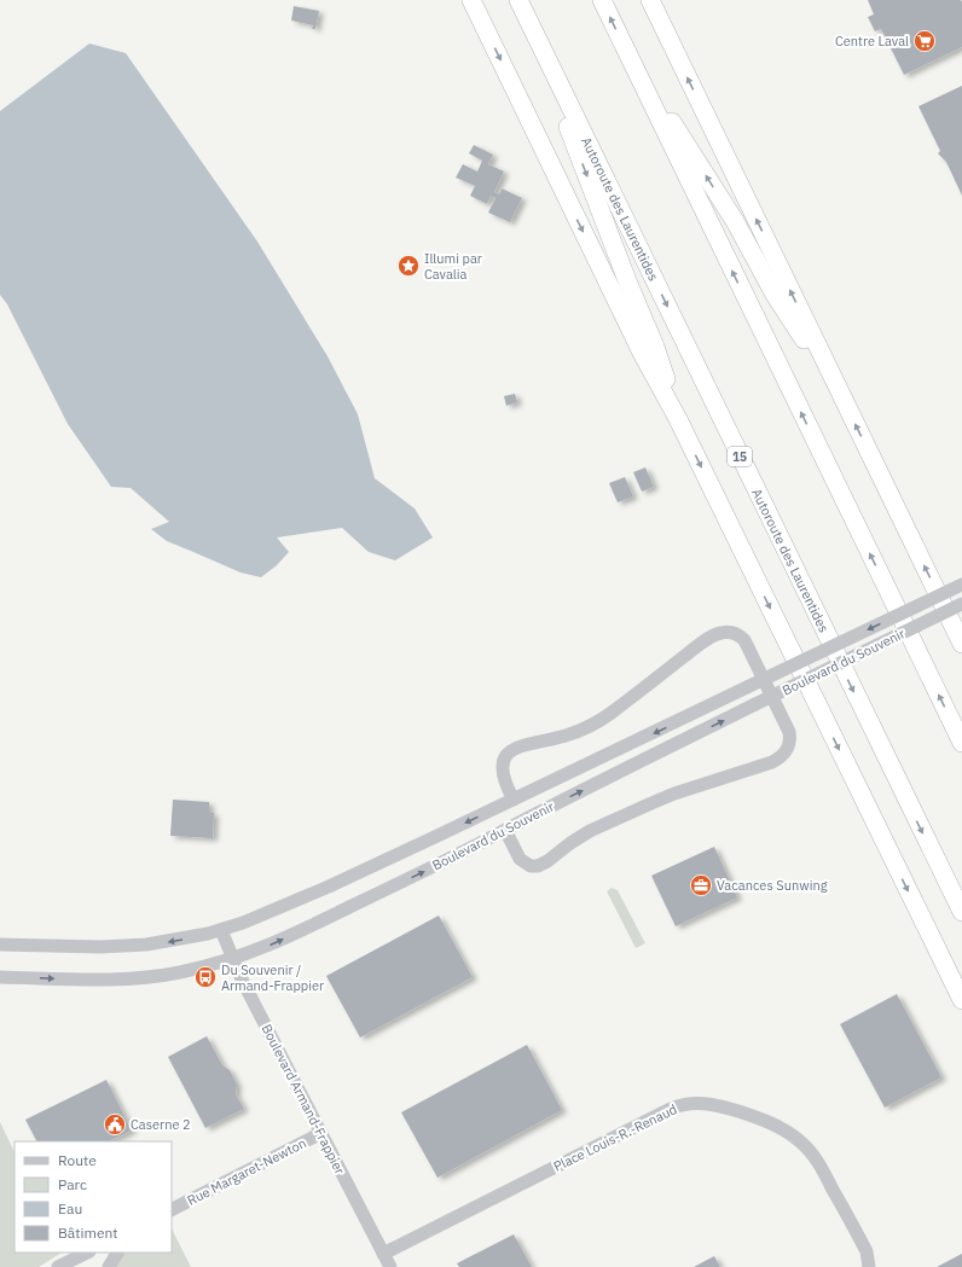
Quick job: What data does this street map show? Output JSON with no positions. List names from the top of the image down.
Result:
{
  "streets": {
    "highway": ["Autoroute des Laurentides", "15"],
    "street": [
      "Boulevard du Souvenir",
      "Boulevard Armand-Frappier",
      "Place Louis-R.-Renaud",
      "Rue Margaret-Newton"
    ]
  },
  "crossings": [
    ["Boulevard du Souvenir", "Boulevard Armand-Frappier"],
    ["Boulevard Armand-Frappier", "Place Louis-R.-Renaud"],
    ["Boulevard Armand-Frappier", "Rue Margaret-Newton"]
  ],
  "places": {
    "supermarket": ["Centre Laval"],
    "place": ["Illumi par Cavalia"],
    "office": ["Vacances Sunwing"],
    "bus stop": ["Du Souvenir / Armand-Frappier"],
    "public building": ["Caserne 2"]
  },
  "legend": [
    "Route",
    "Parc",
    "Eau",
    "Bâtiment"
  ]
}
